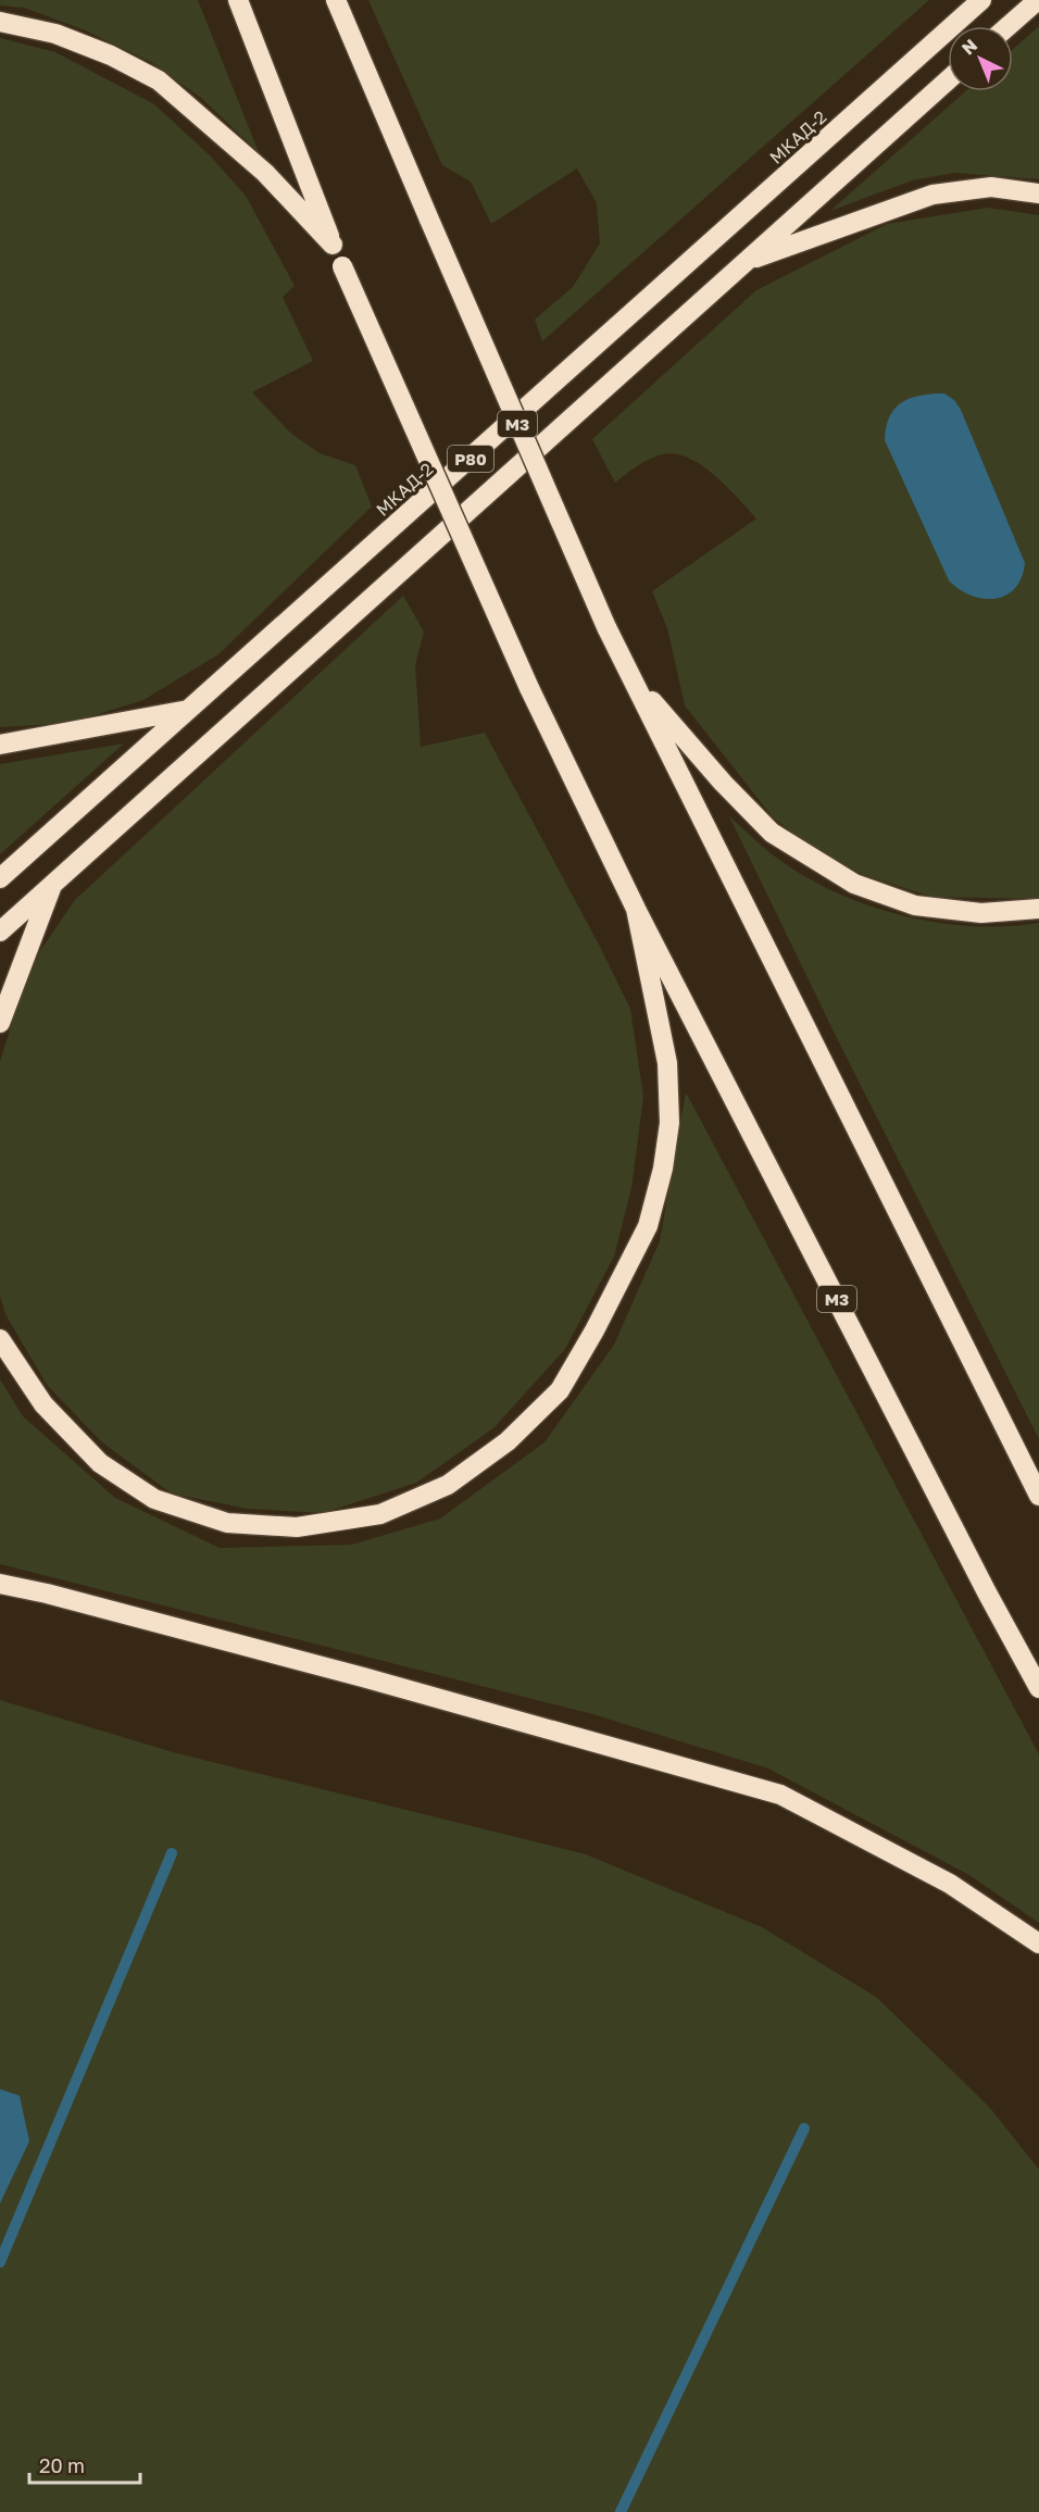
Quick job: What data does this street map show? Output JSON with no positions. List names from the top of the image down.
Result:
{
  "streets": {
    "highway": ["МКАД-2", "М3", "Р80"]
  },
  "scale_bar": "20 m",
  "north": "top left"
}
